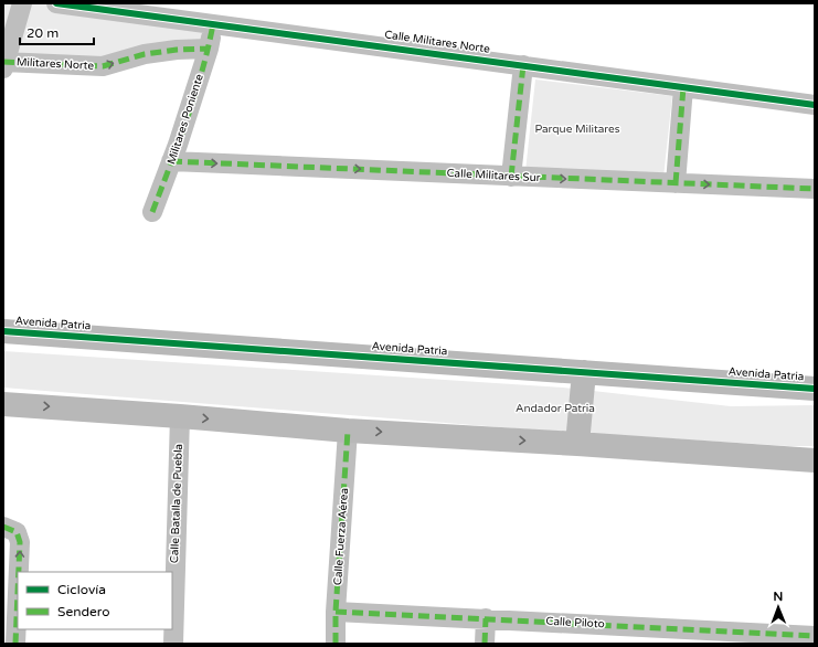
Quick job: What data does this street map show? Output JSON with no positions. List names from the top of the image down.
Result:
{
  "streets": {
    "street": [
      "Calle Militares Norte",
      "Militares Norte",
      "Militares Poniente",
      "Calle Militares Sur",
      "Avenida Patria",
      "Calle Batalla de Puebla",
      "Calle Fuerza Aérea",
      "Calle Piloto"
    ]
  },
  "crossings": [
    ["Calle Militares Norte", "Militares Poniente"],
    ["Militares Norte", "Militares Poniente"],
    ["Militares Poniente", "Calle Militares Sur"],
    ["Calle Fuerza Aérea", "Calle Piloto"]
  ],
  "one_way": ["Militares Norte", "Calle Militares Sur"],
  "parks": ["Parque Militares", "Andador Patria"],
  "legend": ["Ciclovía", "Sendero"],
  "scale_bar": "20 m",
  "north": "top"
}
